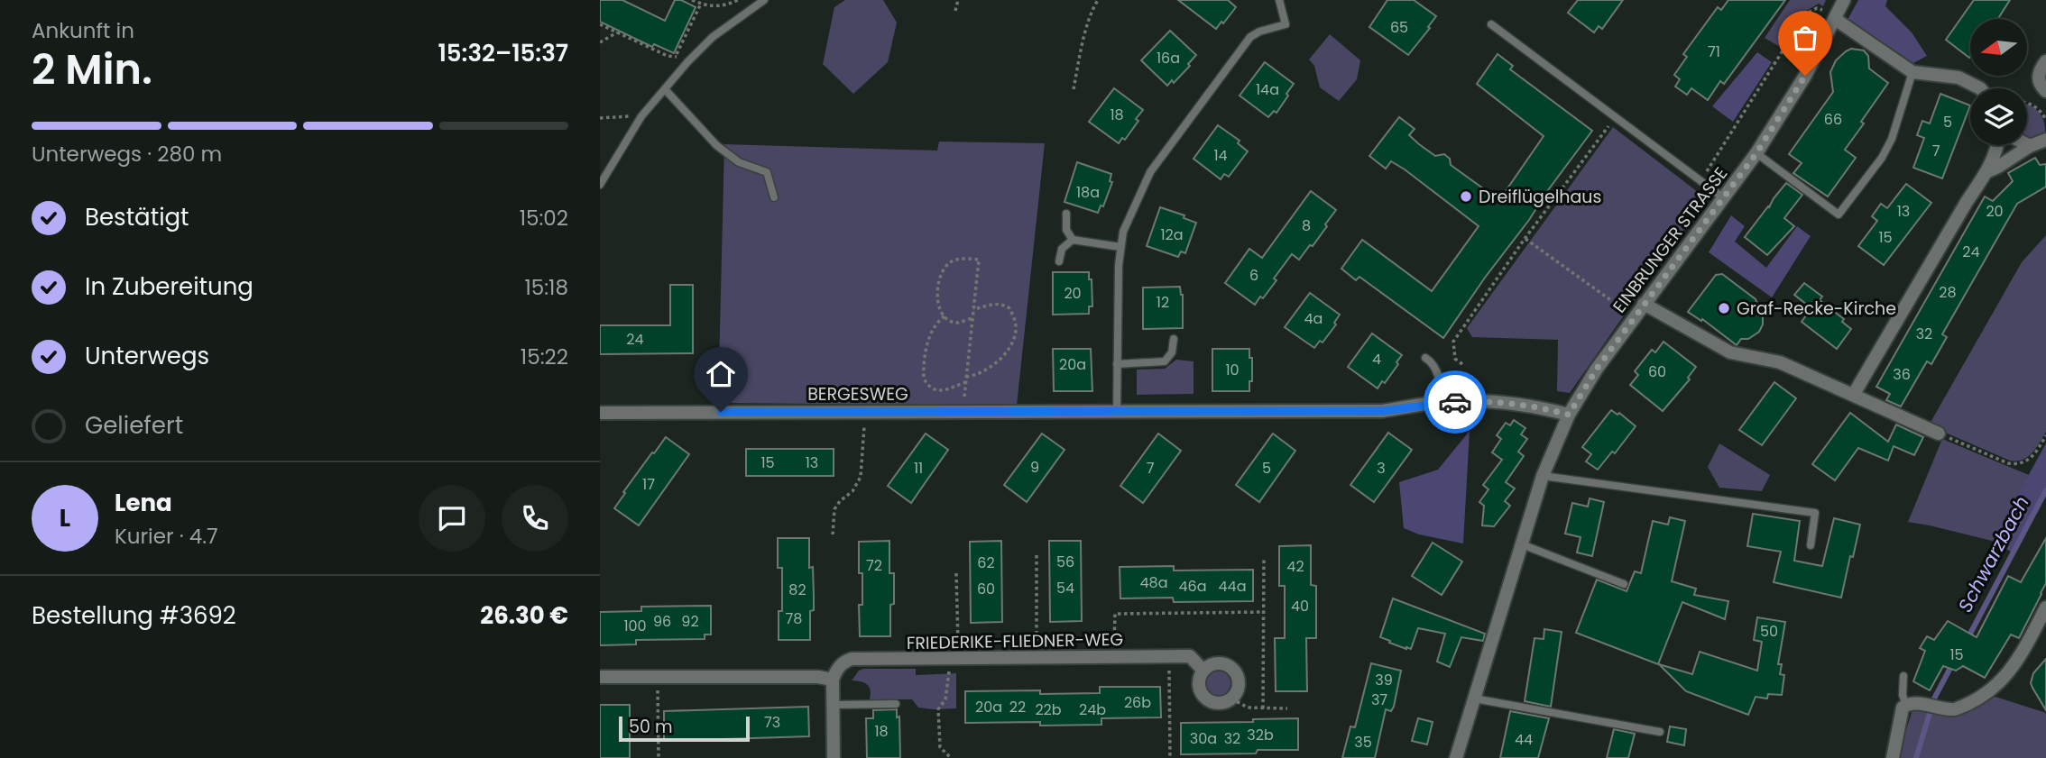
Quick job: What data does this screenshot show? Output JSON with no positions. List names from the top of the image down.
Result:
{
  "streets": {
    "street": ["EINBRUNGER STRASSE", "BERGESWEG", "FRIEDERIKE-FLIEDNER-WEG"]
  },
  "crossings": [
    ["EINBRUNGER STRASSE", "BERGESWEG"]
  ],
  "water": ["Schwarzbach"],
  "places": ["Dreiflügelhaus", "Graf-Recke-Kirche"],
  "house_numbers": [
    "65",
    "71",
    "16a",
    "14a",
    "18",
    "66",
    "5",
    "7",
    "14",
    "18a",
    "13",
    "20",
    "8",
    "12a",
    "15",
    "24",
    "6",
    "28",
    "20",
    "12",
    "4a",
    "32",
    "24",
    "4",
    "20a",
    "10",
    "60",
    "36",
    "15",
    "13",
    "9",
    "11",
    "7",
    "5",
    "3",
    "17",
    "56",
    "62",
    "72",
    "42",
    "48a",
    "46a",
    "44a",
    "54",
    "60",
    "82",
    "40",
    "78",
    "96",
    "92",
    "100",
    "50",
    "15",
    "39",
    "37",
    "26b",
    "20a",
    "22",
    "22b",
    "24b",
    "73",
    "18",
    "32b",
    "30a",
    "32",
    "44",
    "35"
  ],
  "scale_bar": "50 m",
  "north": "left",
  "page": {
    "heading": ["2 Min.", "Ankunft in", "15:32–15:37"],
    "panel": [
      "Lena",
      "Kurier · 4.7",
      "Bestellung #3692",
      "26.30 €"
    ],
    "bar": "Unterwegs · 280 m",
    "list": [
      ["Bestätigt", "15:02"],
      ["In Zubereitung", "15:18"],
      ["Unterwegs", "15:22"],
      "Geliefert"
    ],
    "round": "L",
    "scale": "50 m"
  }
}
